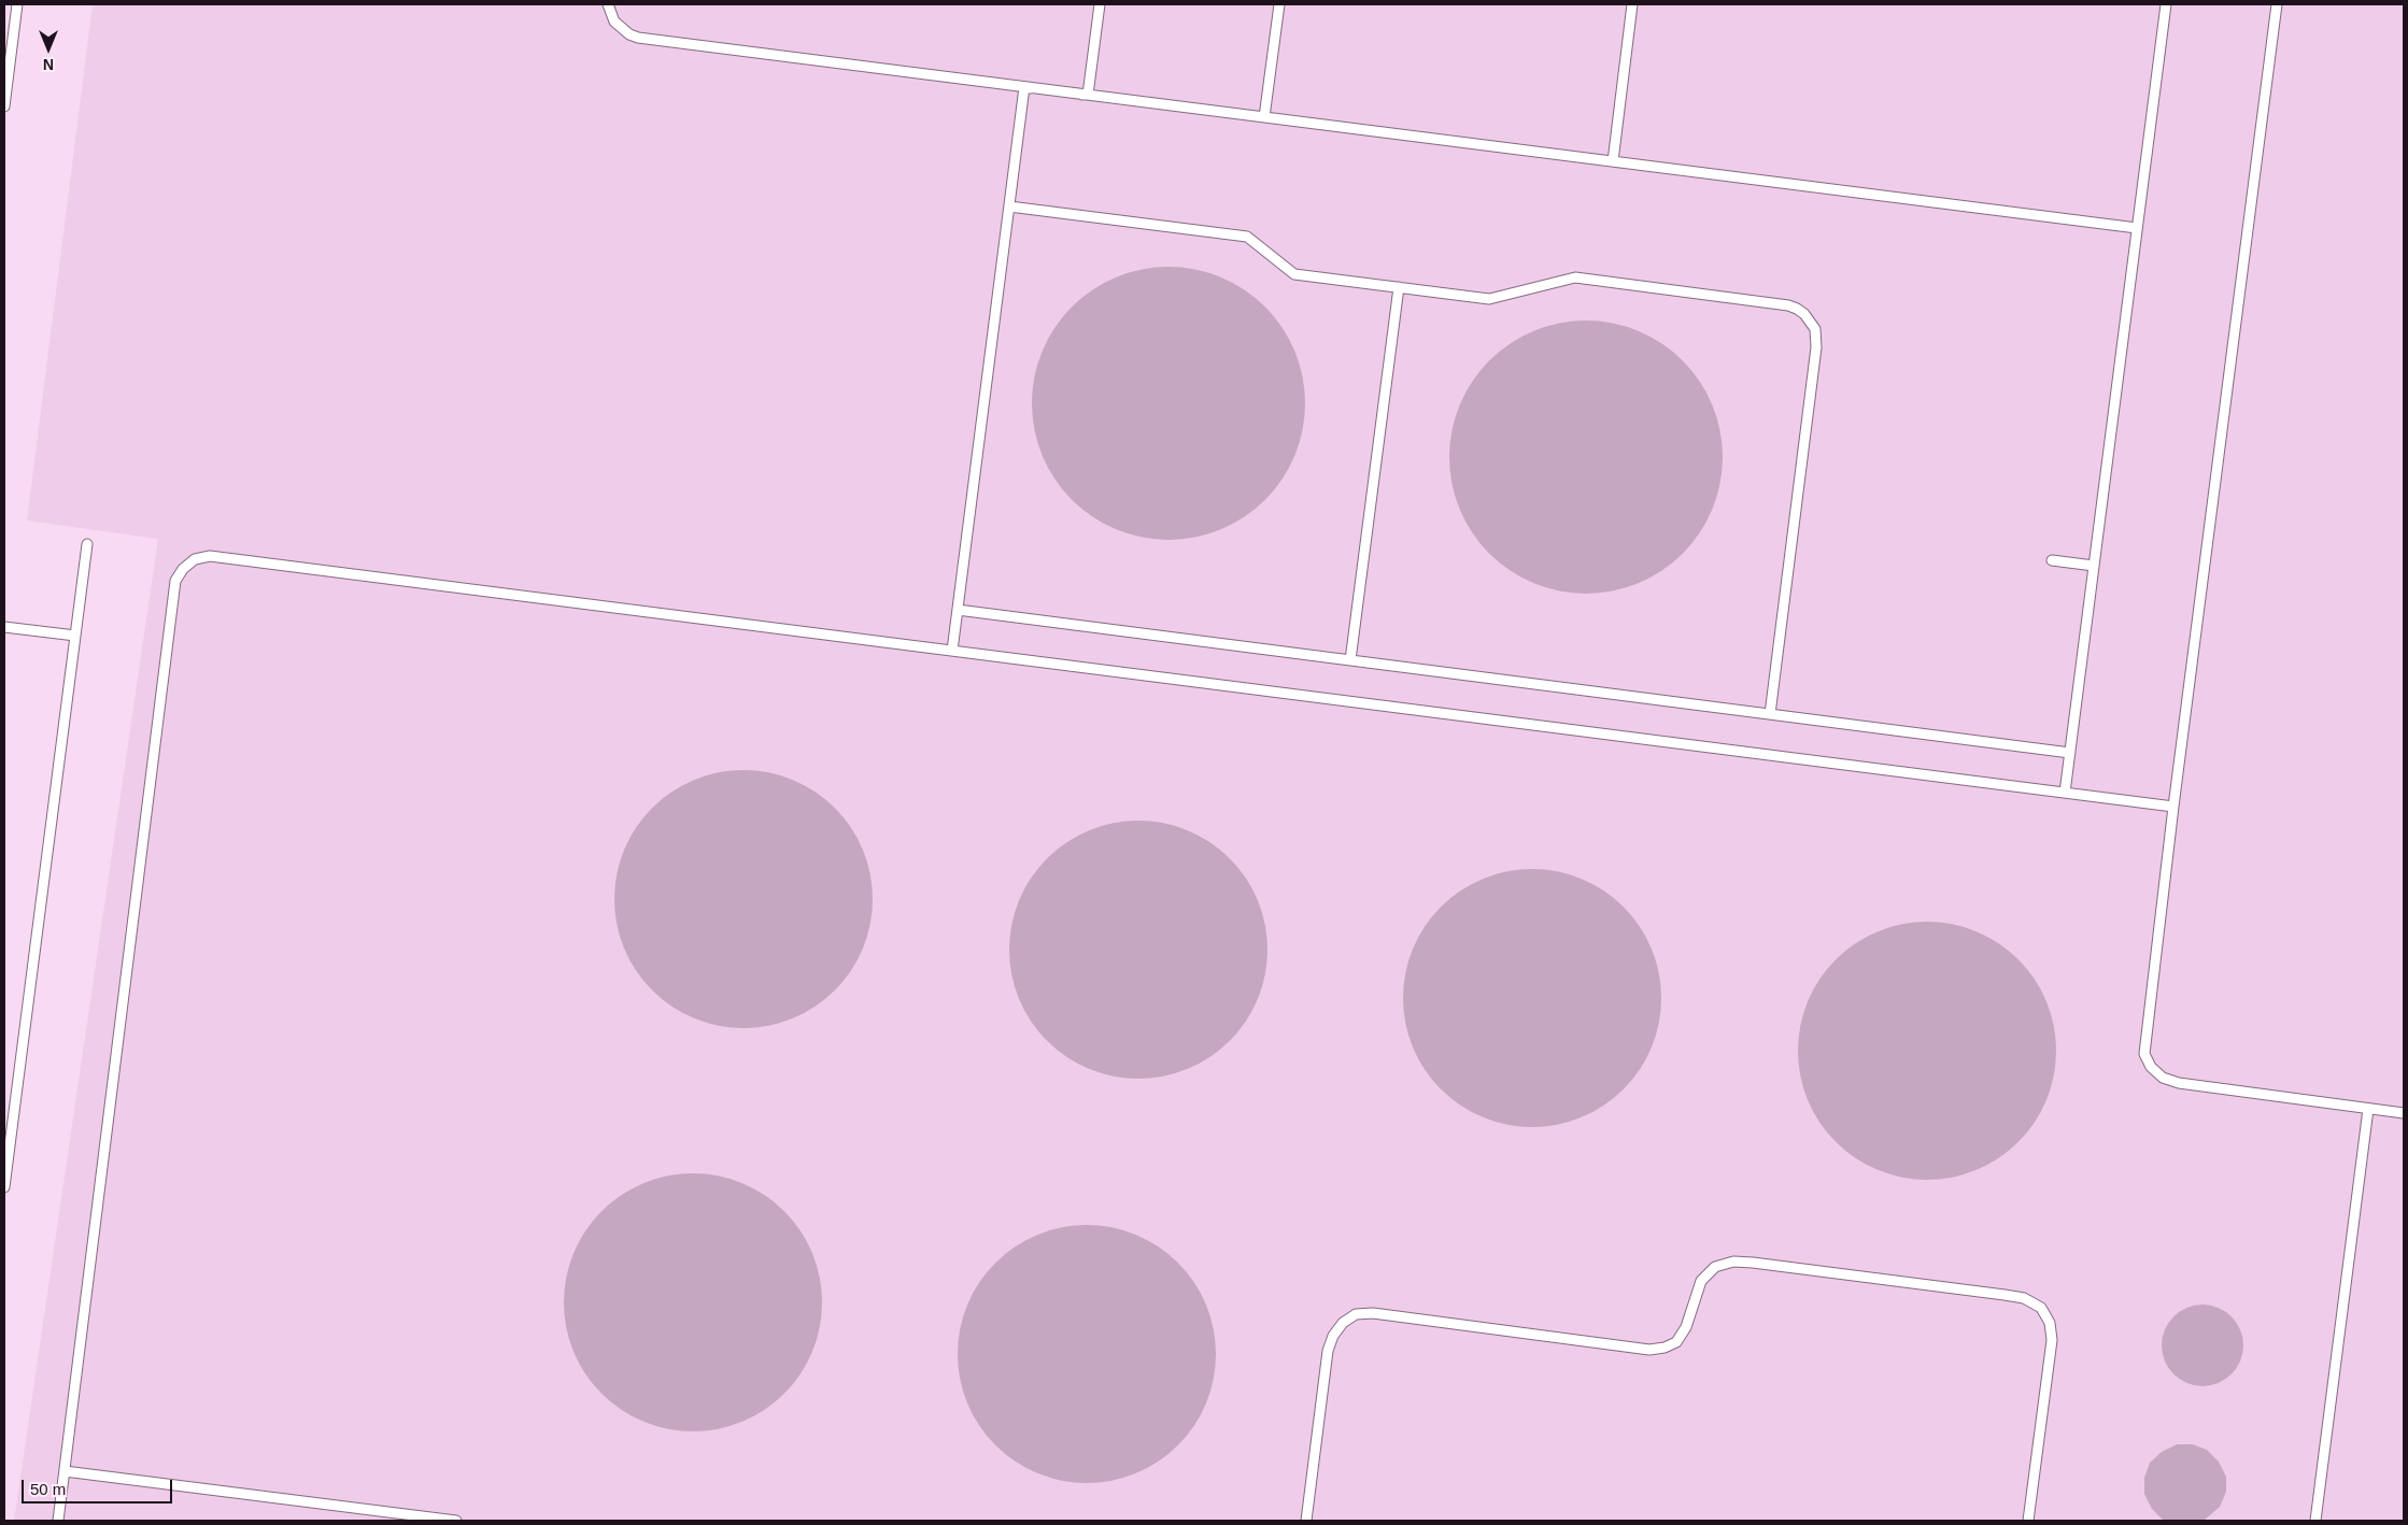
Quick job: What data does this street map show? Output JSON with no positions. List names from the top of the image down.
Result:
{
  "scale_bar": "50 m",
  "north": "bottom"
}
